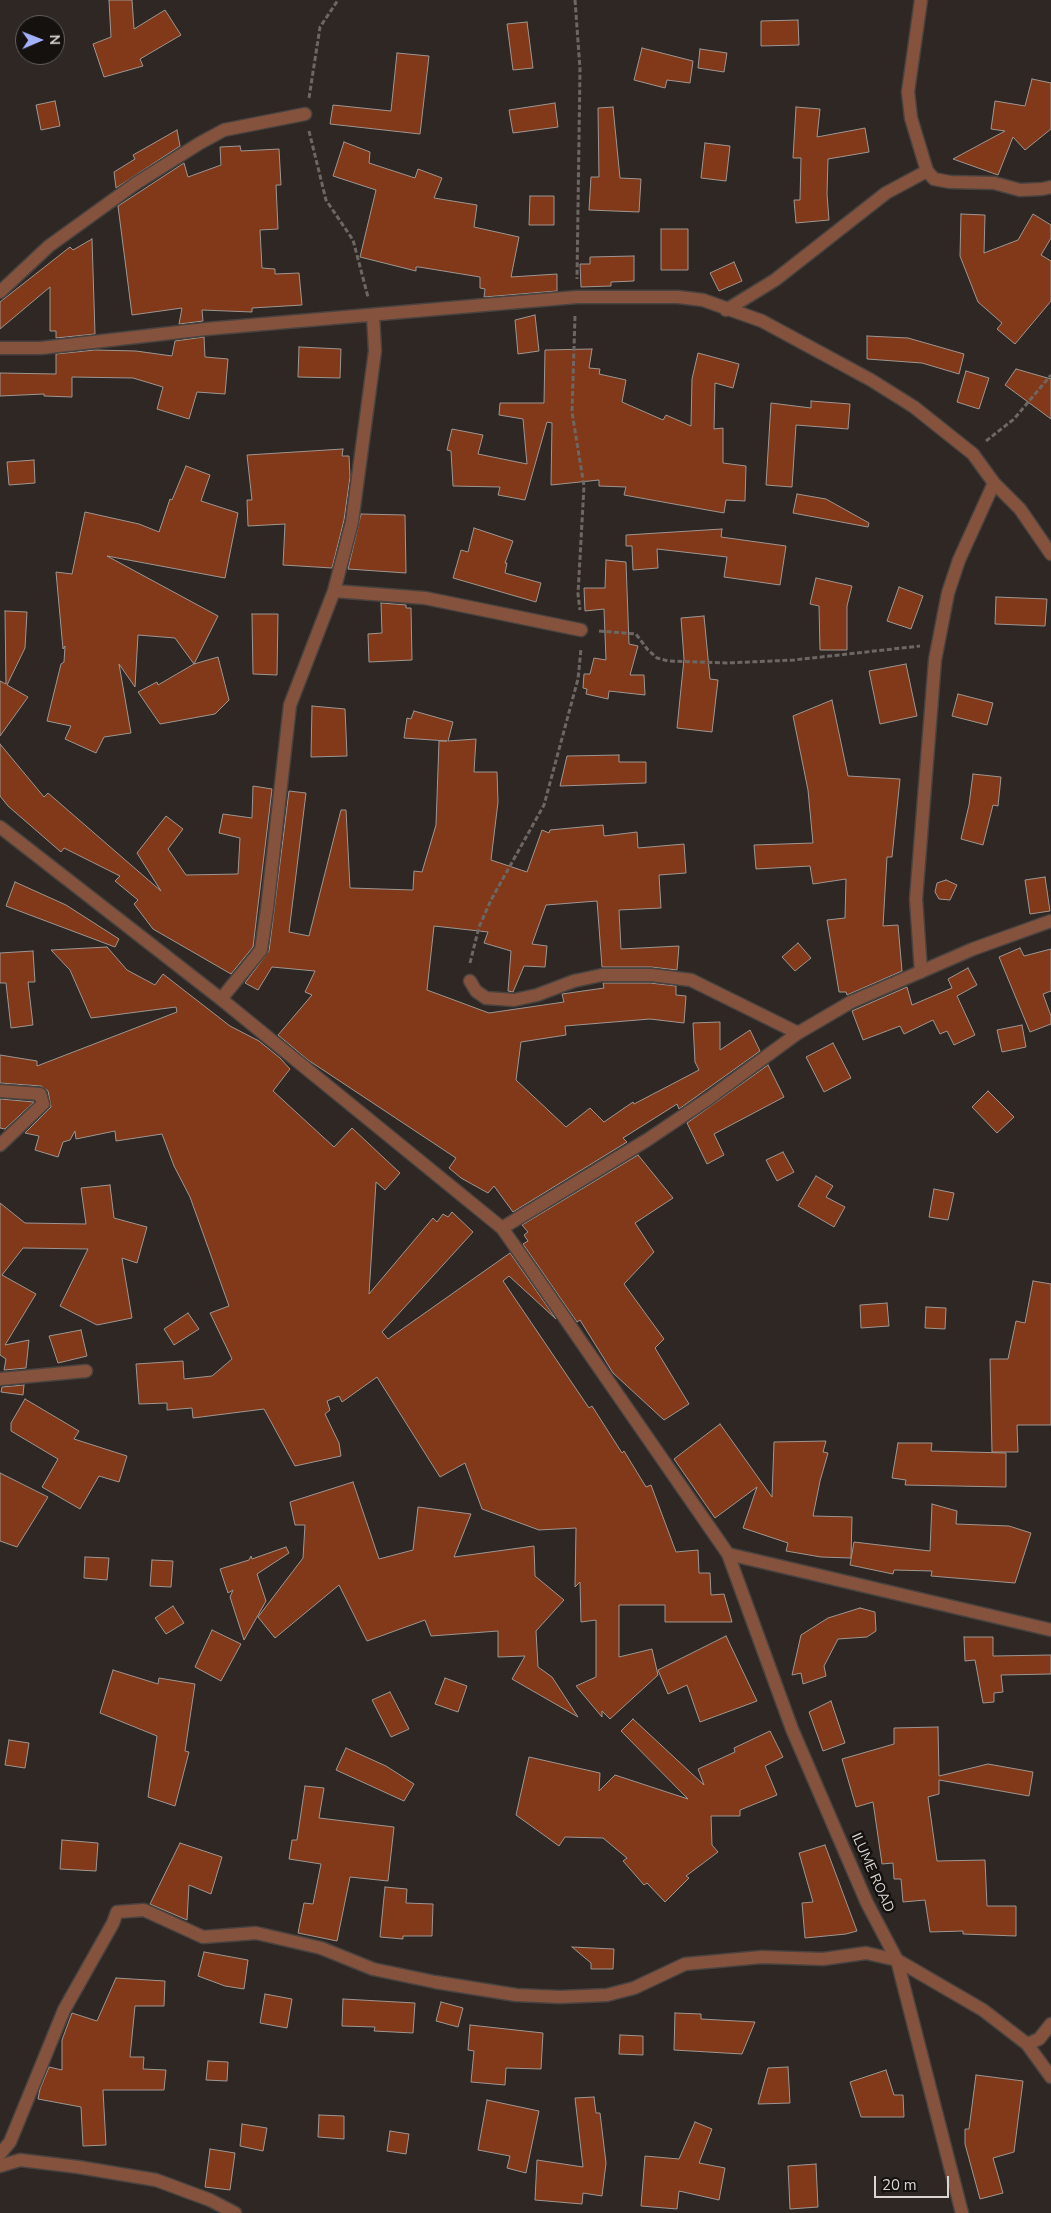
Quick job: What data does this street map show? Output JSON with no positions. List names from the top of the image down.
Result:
{
  "streets": {
    "street": ["ILUME ROAD"]
  },
  "scale_bar": "20 m",
  "north": "right"
}
